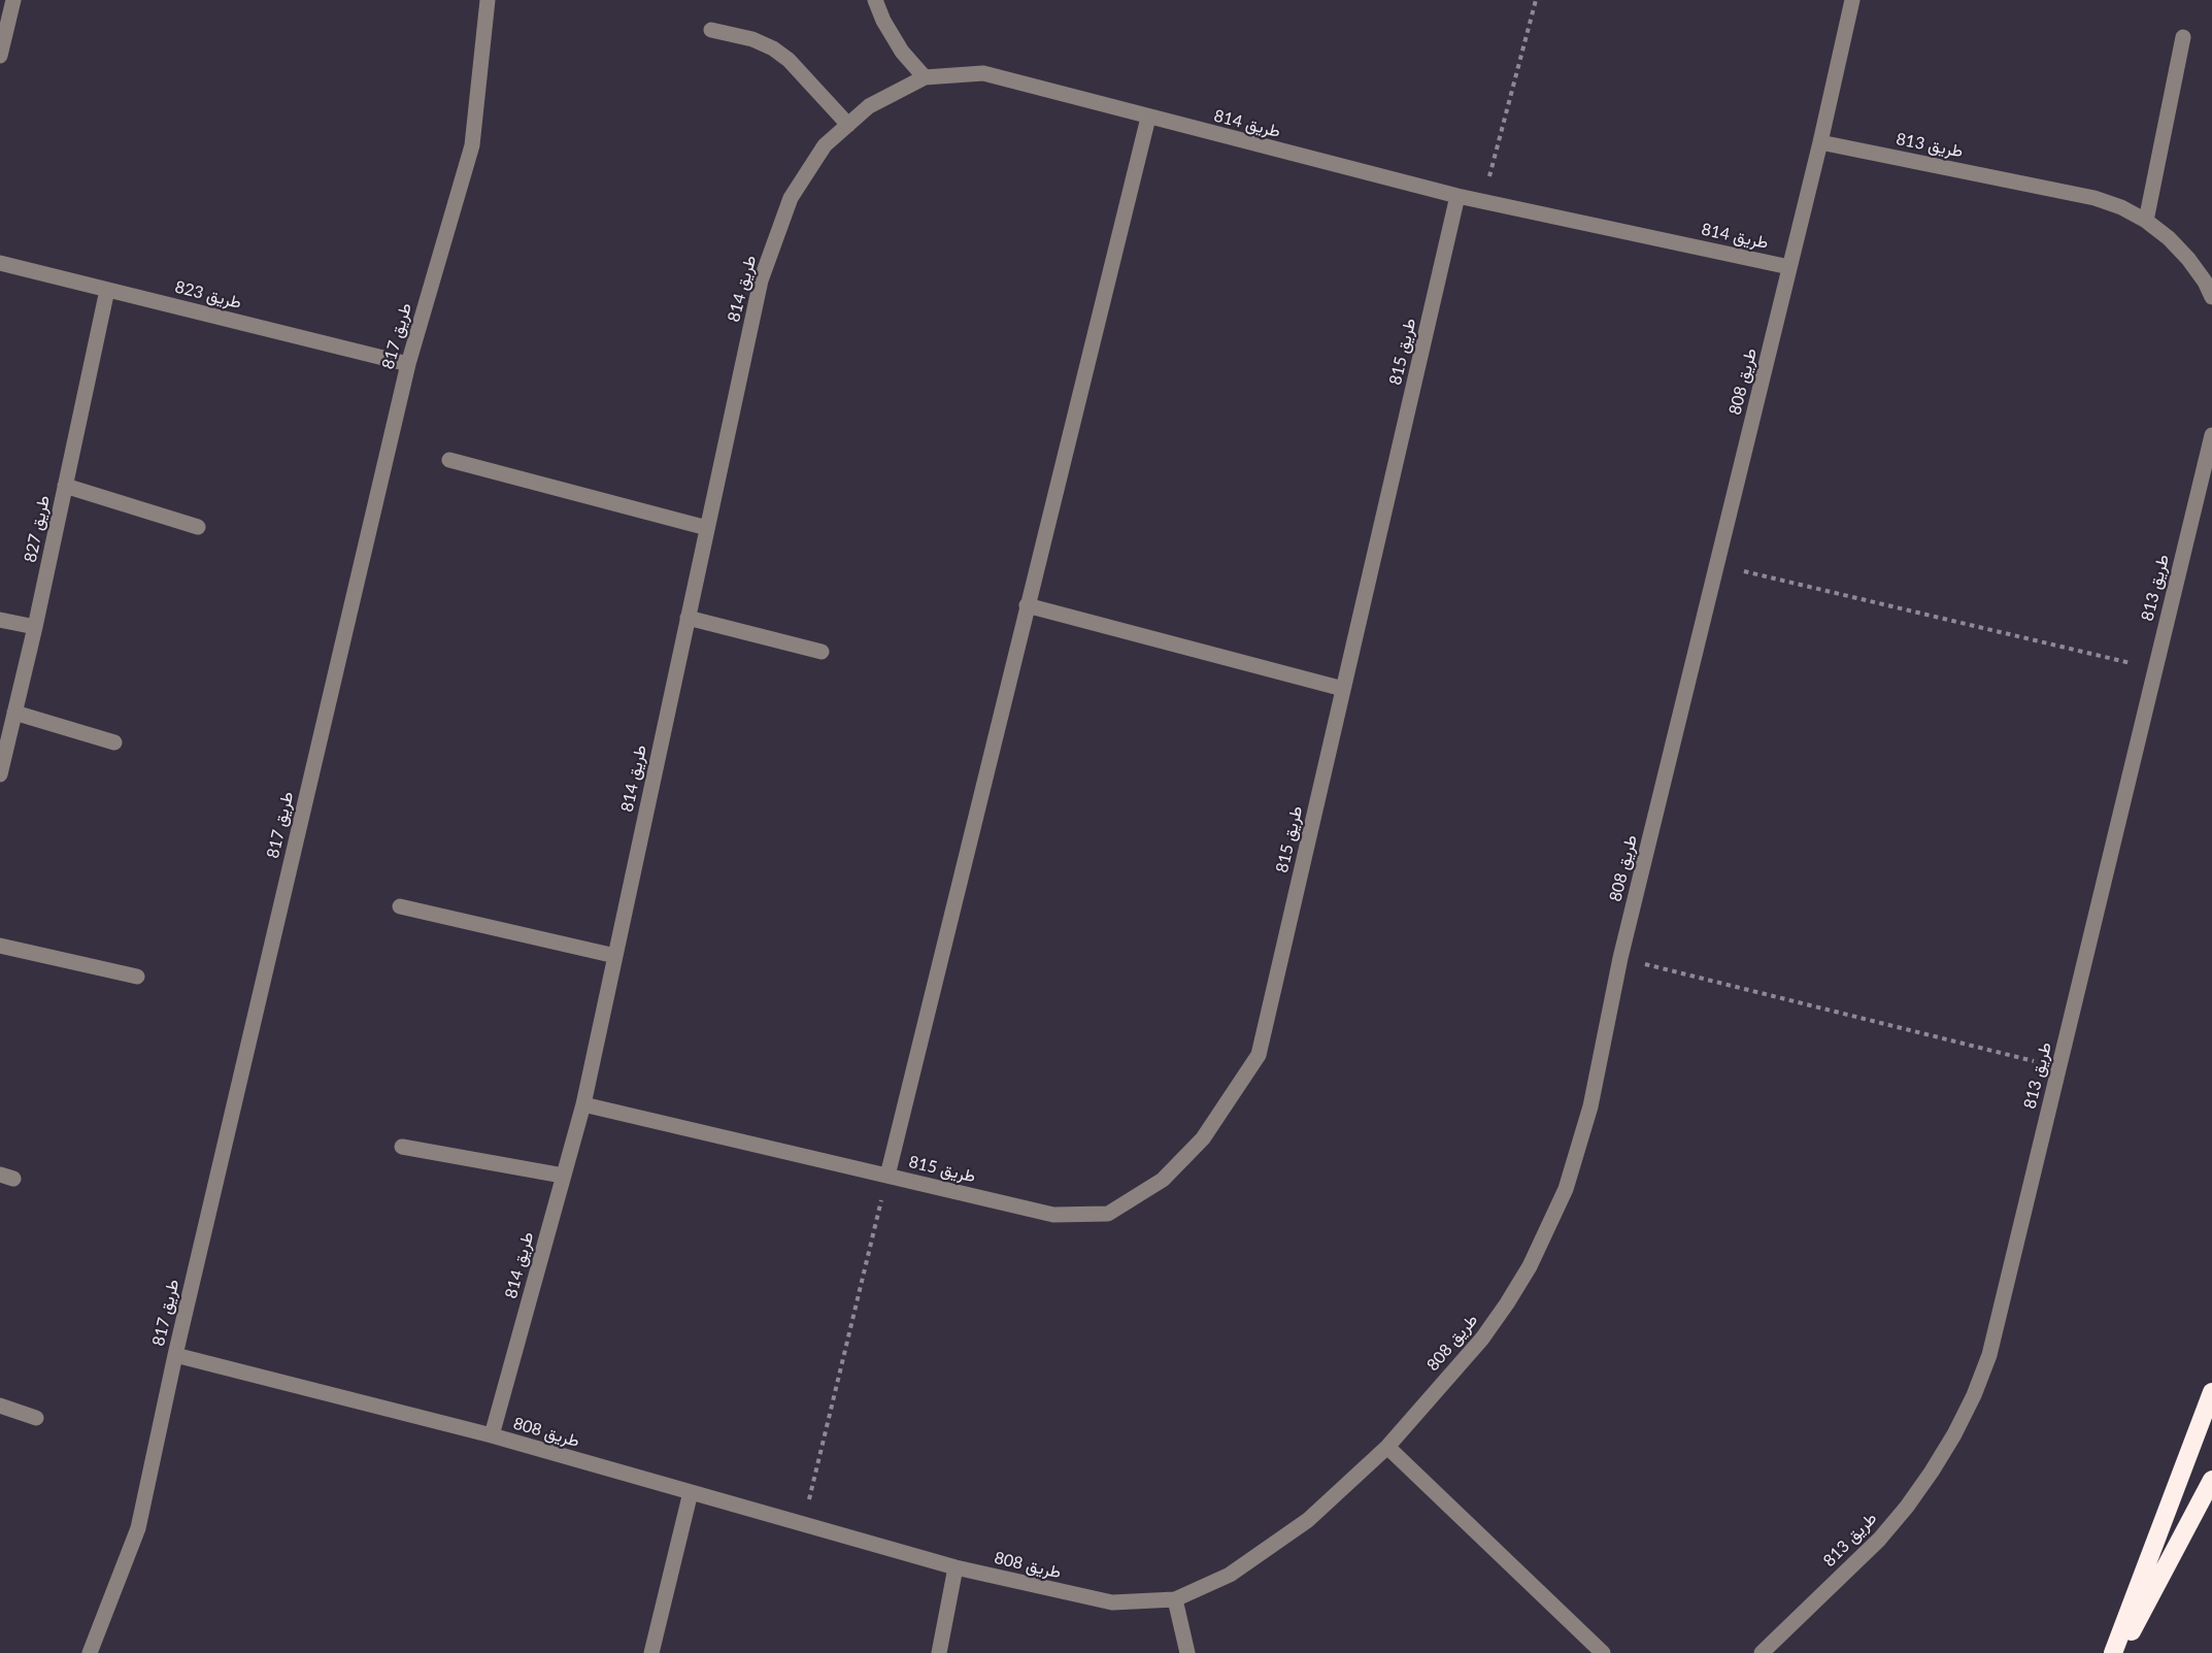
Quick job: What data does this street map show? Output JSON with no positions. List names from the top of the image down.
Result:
{
  "streets": {
    "street": [
      "طريق 814",
      "طريق 813",
      "طريق 823",
      "طريق 817",
      "طريق 815",
      "طريق 808",
      "طريق 827"
    ]
  },
  "crossings": [
    ["طريق 814", "طريق 815"],
    ["طريق 814", "طريق 808"],
    ["طريق 813", "طريق 808"],
    ["طريق 823", "طريق 817"],
    ["طريق 823", "طريق 827"],
    ["طريق 817", "طريق 808"]
  ]
}
